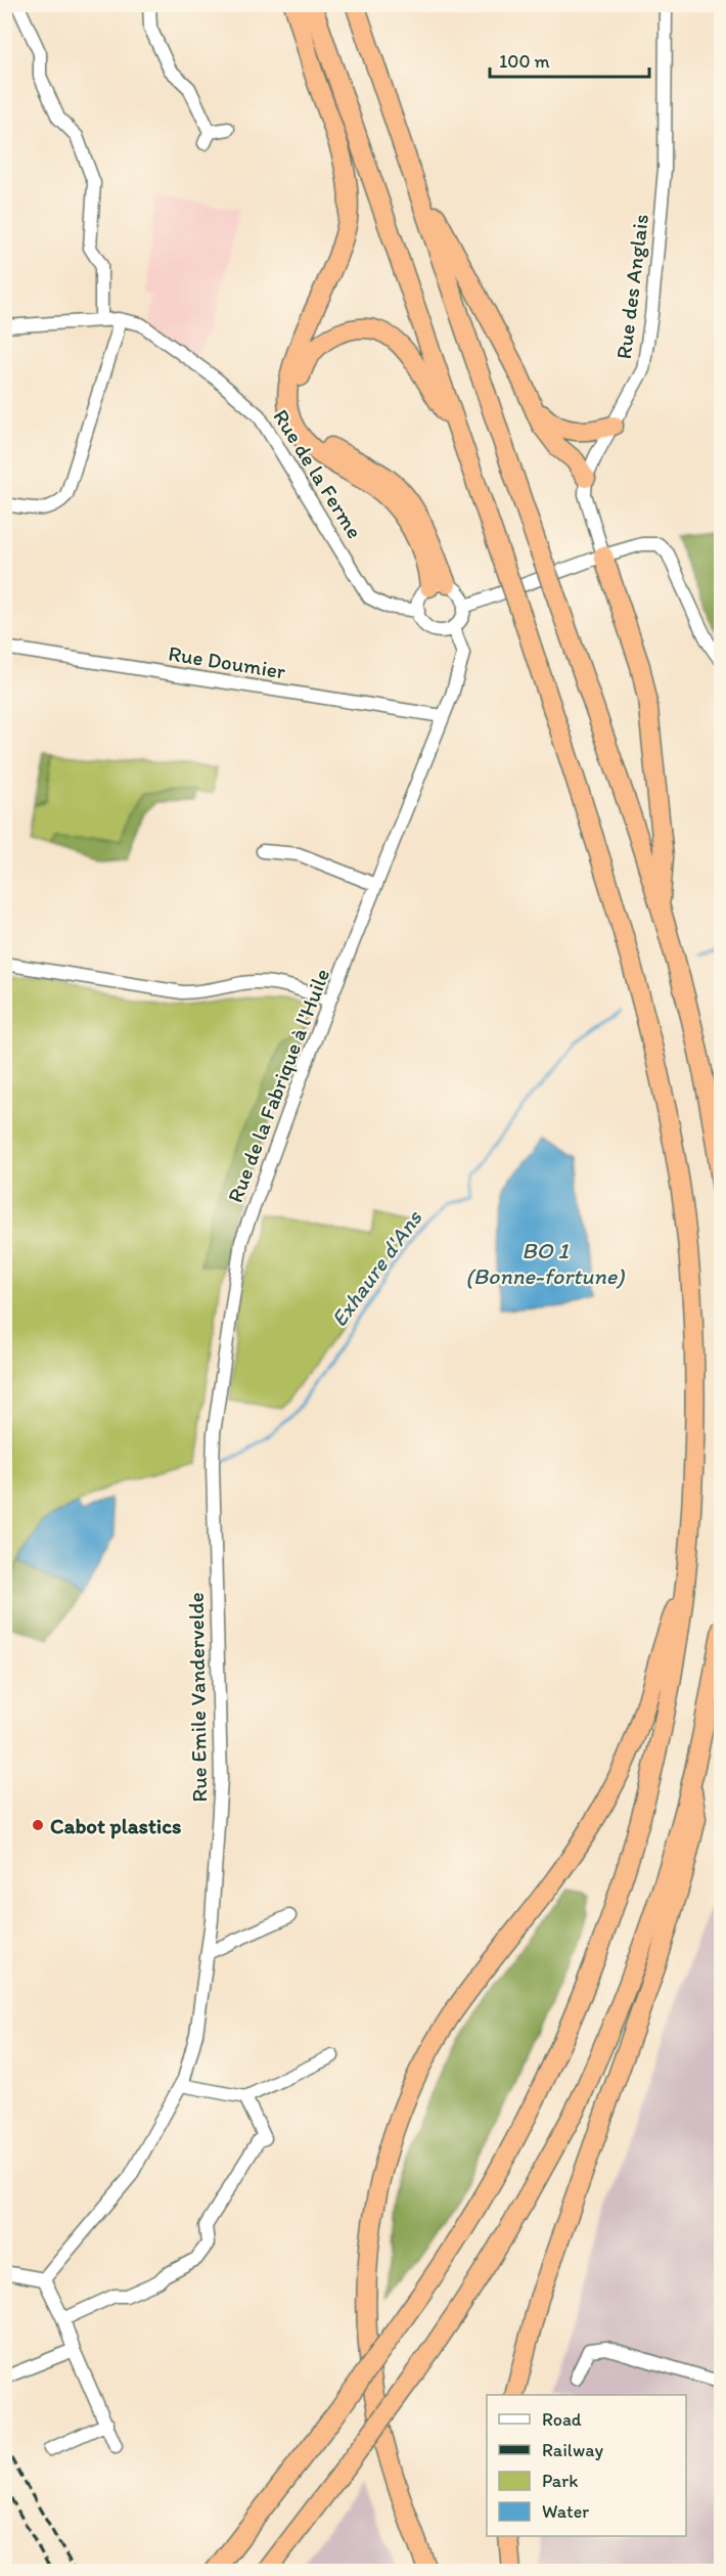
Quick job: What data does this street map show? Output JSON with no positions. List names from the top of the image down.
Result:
{
  "streets": {
    "street": [
      "Rue des Anglais",
      "Rue de la Ferme",
      "Rue Doumier",
      "Rue de la Fabrique à l'Huile",
      "Rue Emile Vandervelde"
    ]
  },
  "crossings": [
    ["Rue de la Ferme", "Rue de la Fabrique à l'Huile"],
    ["Rue Doumier", "Rue de la Fabrique à l'Huile"],
    ["Rue de la Fabrique à l'Huile", "Rue Emile Vandervelde"]
  ],
  "water": ["BO 1 (Bonne-fortune)", "Exhaure d'Ans"],
  "places": ["Cabot plastics"],
  "legend": [
    "Road",
    "Railway",
    "Park",
    "Water"
  ],
  "scale_bar": "100 m"
}
